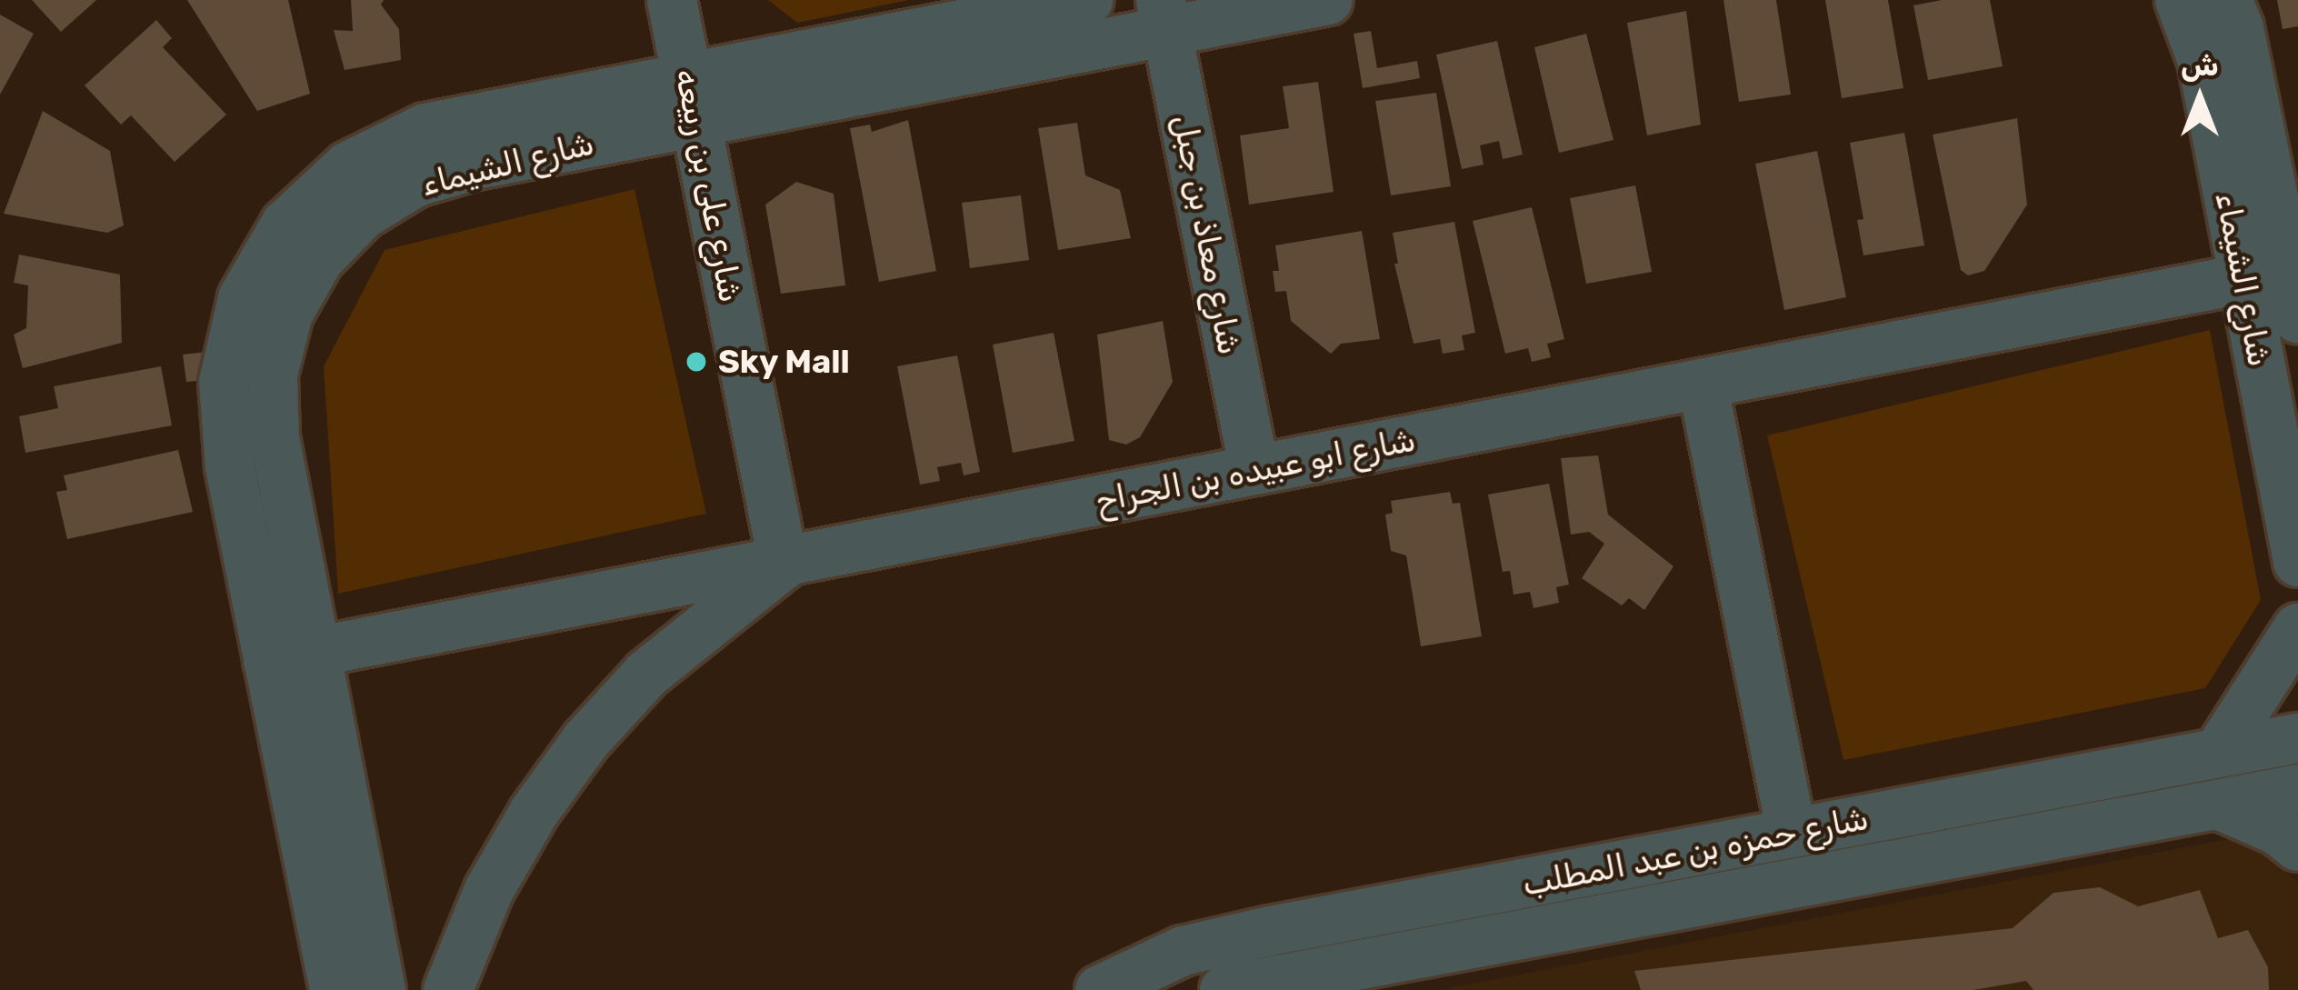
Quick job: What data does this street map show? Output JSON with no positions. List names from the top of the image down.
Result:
{
  "streets": {
    "street": [
      "شارع الشيماء",
      "شارع على بن ربيعه",
      "شارع معاذ بن جبل",
      "شارع ابو عبيده بن الجراح",
      "شارع حمزه بن عبد المطلب"
    ]
  },
  "crossings": [
    ["شارع الشيماء", "شارع على بن ربيعه"],
    ["شارع الشيماء", "شارع معاذ بن جبل"],
    ["شارع الشيماء", "شارع ابو عبيده بن الجراح"],
    ["شارع على بن ربيعه", "شارع ابو عبيده بن الجراح"],
    ["شارع معاذ بن جبل", "شارع ابو عبيده بن الجراح"]
  ],
  "places": ["Sky Mall"],
  "north": "top"
}
